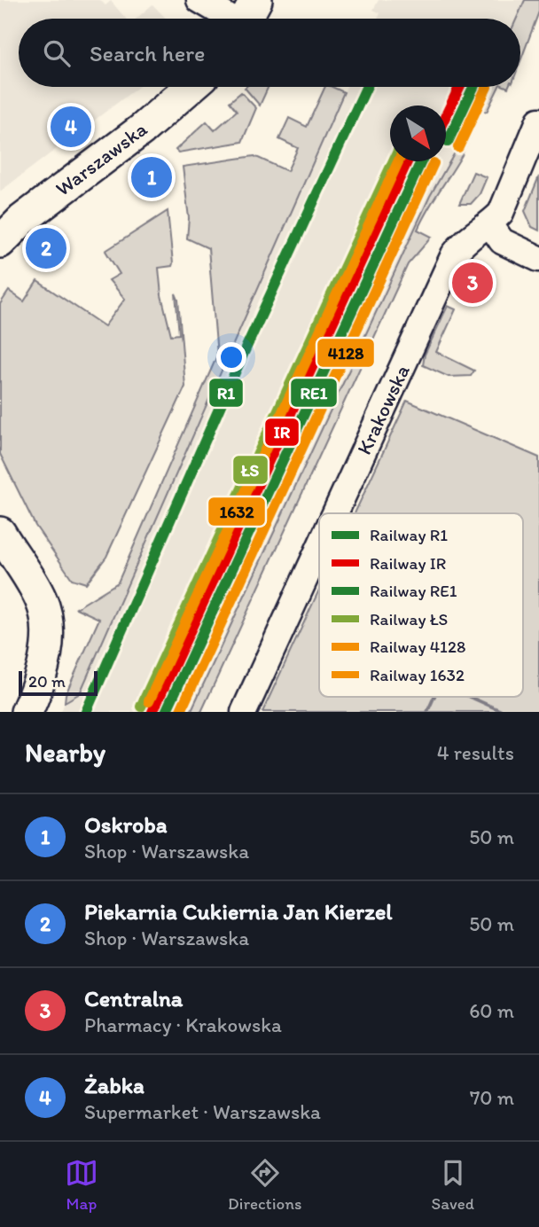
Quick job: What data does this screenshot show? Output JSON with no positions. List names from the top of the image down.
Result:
{
  "streets": {
    "street": ["Warszawska", "Krakowska"]
  },
  "lines": [
    "rail line R1",
    "rail line IR",
    "rail line RE1",
    "rail line 4128",
    "rail line ŁS",
    "rail line 1632"
  ],
  "legend": [
    "Railway R1",
    "Railway IR",
    "Railway RE1",
    "Railway ŁS",
    "Railway 4128",
    "Railway 1632"
  ],
  "scale_bar": "20 m",
  "north": "bottom right",
  "page": {
    "search": "Search here",
    "pins": [
      "4",
      "1",
      "2",
      "3"
    ],
    "scale": "20 m",
    "heading": ["Nearby", "4 results"],
    "list": [
      {
        "mark": "1",
        "name": "Oskroba",
        "note": "Shop · Warszawska",
        "value": "50 m"
      },
      {
        "mark": "2",
        "name": "Piekarnia Cukiernia Jan Kierzel",
        "note": "Shop · Warszawska",
        "value": "50 m"
      },
      {
        "mark": "3",
        "name": "Centralna",
        "note": "Pharmacy · Krakowska",
        "value": "60 m"
      },
      {
        "mark": "4",
        "name": "Żabka",
        "note": "Supermarket · Warszawska",
        "value": "70 m"
      }
    ],
    "nav": ["Map", "Directions", "Saved"]
  }
}
